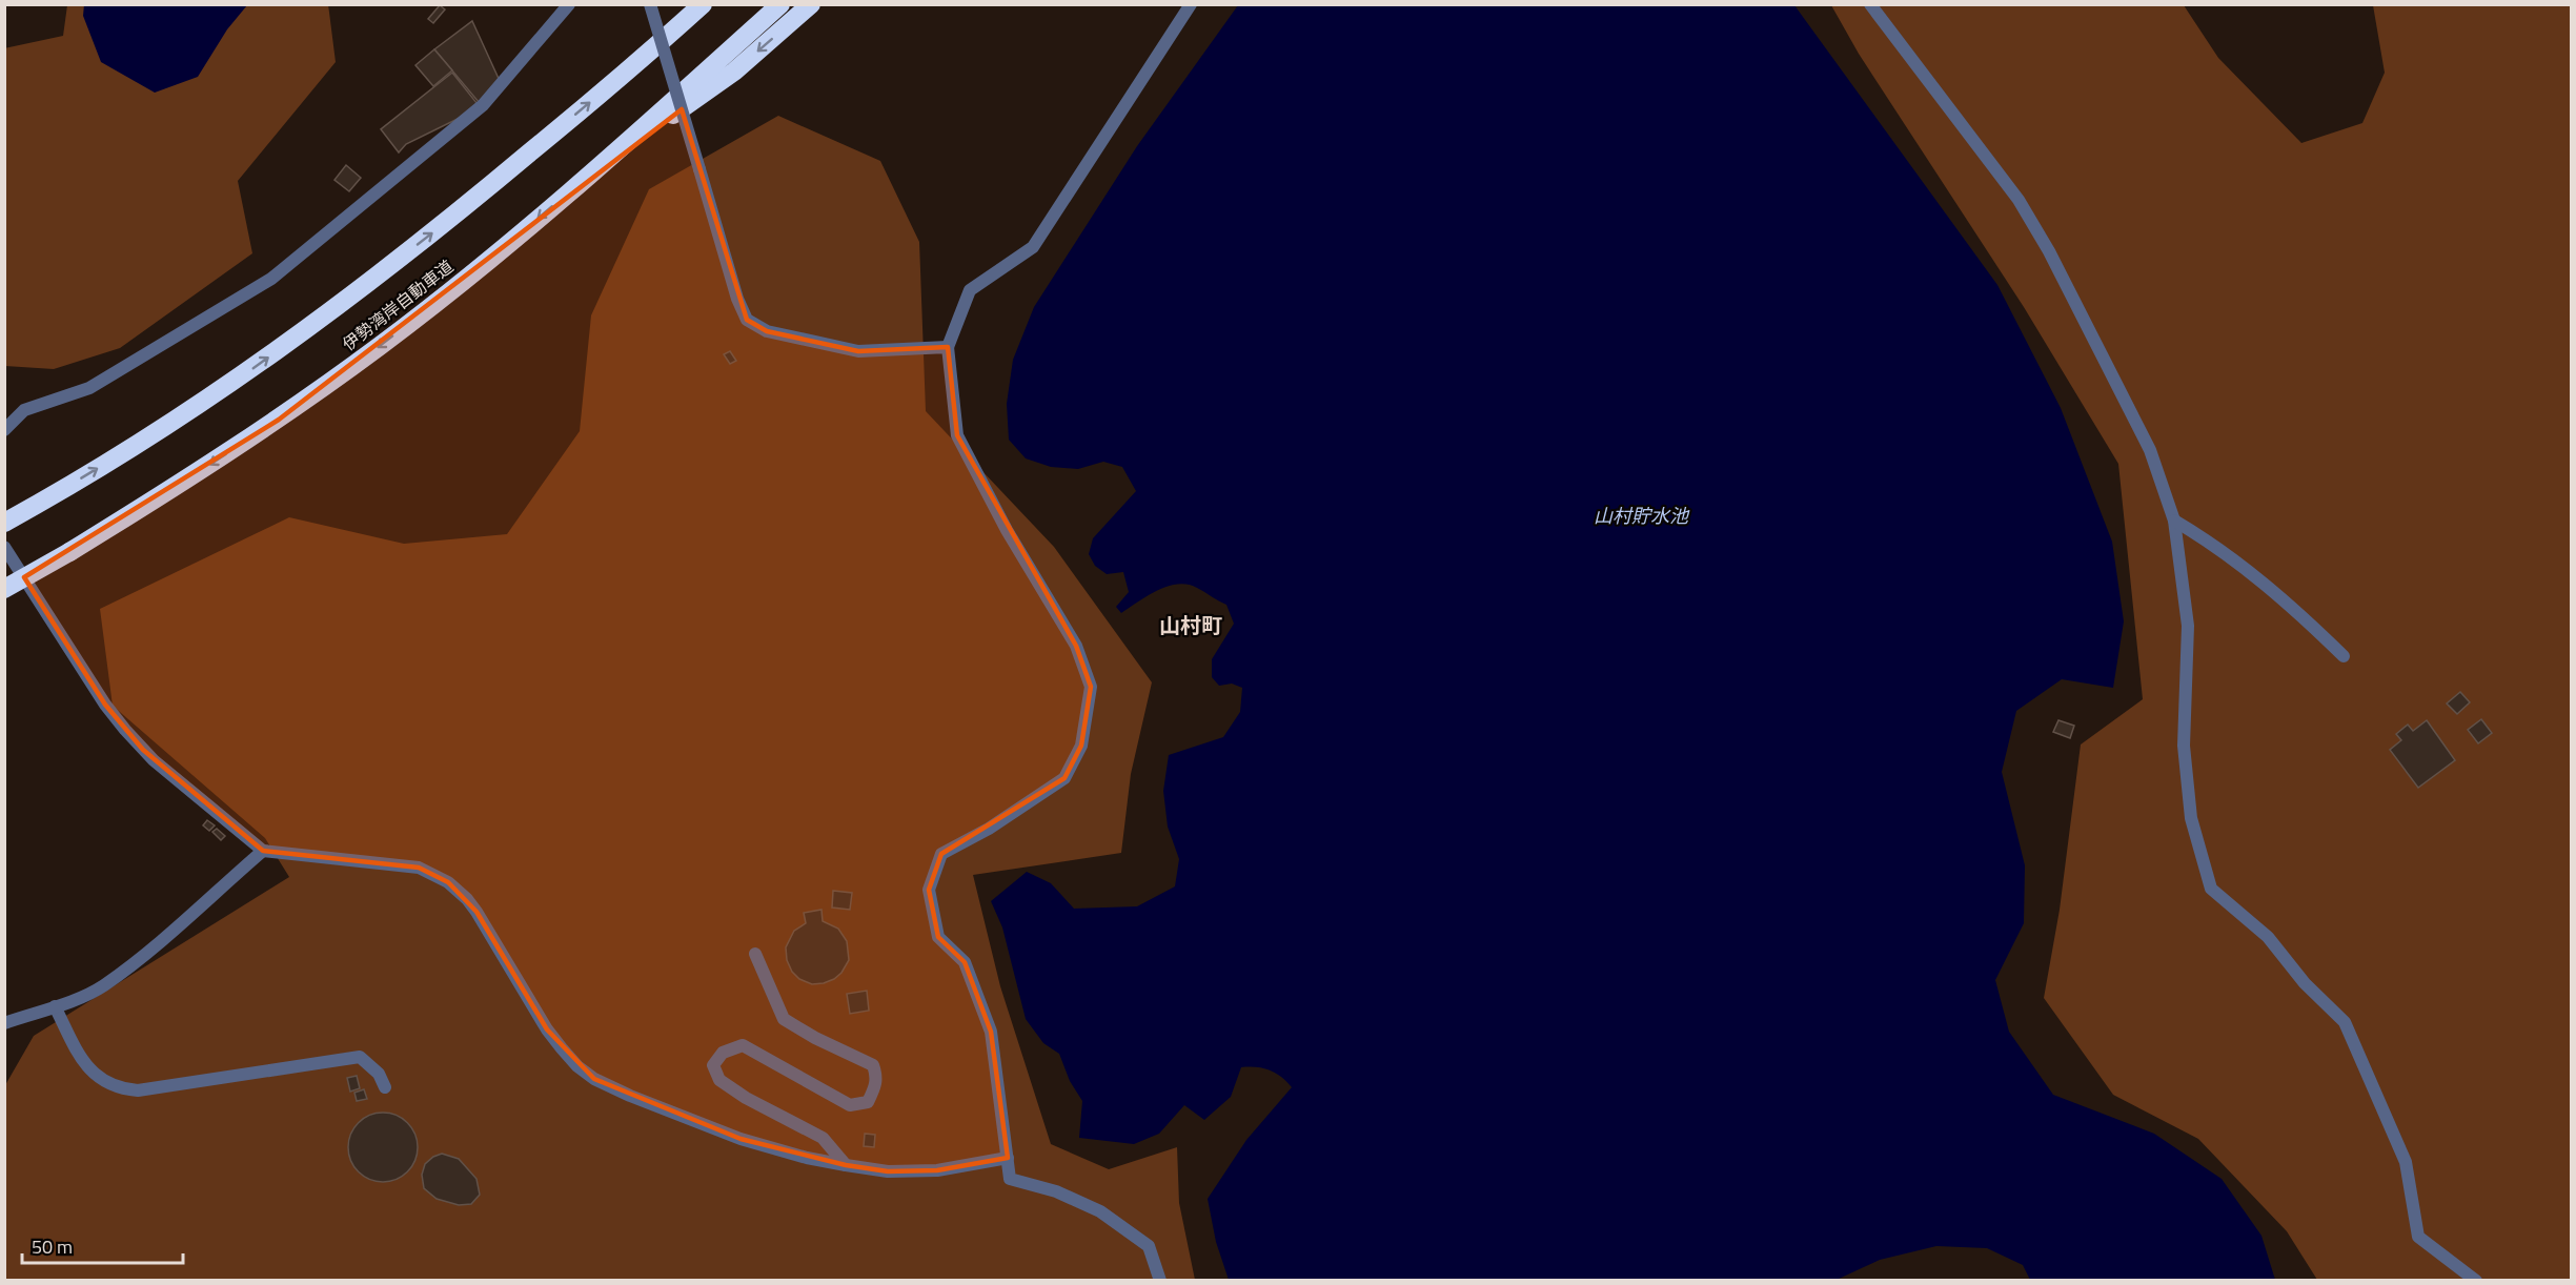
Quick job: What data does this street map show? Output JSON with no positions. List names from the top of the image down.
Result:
{
  "streets": {
    "highway": ["伊勢湾岸自動車道"]
  },
  "districts": ["山村町"],
  "water": ["山村貯水池"],
  "scale_bar": "50 m"
}
